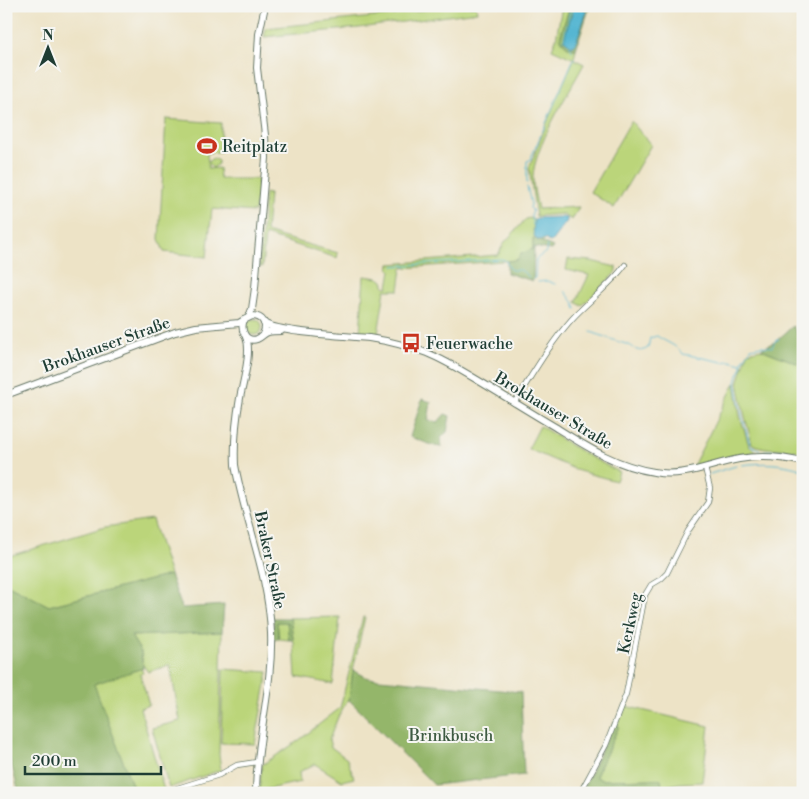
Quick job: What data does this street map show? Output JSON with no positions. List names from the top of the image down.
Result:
{
  "streets": {
    "street": ["Brokhauser Straße", "Braker Straße", "Kerkweg"]
  },
  "crossings": [
    ["Brokhauser Straße", "Braker Straße"],
    ["Brokhauser Straße", "Kerkweg"]
  ],
  "parks": ["Brinkbusch"],
  "places": {
    "sports": ["Reitplatz"],
    "bus stop": ["Feuerwache"]
  },
  "scale_bar": "200 m",
  "north": "top"
}
